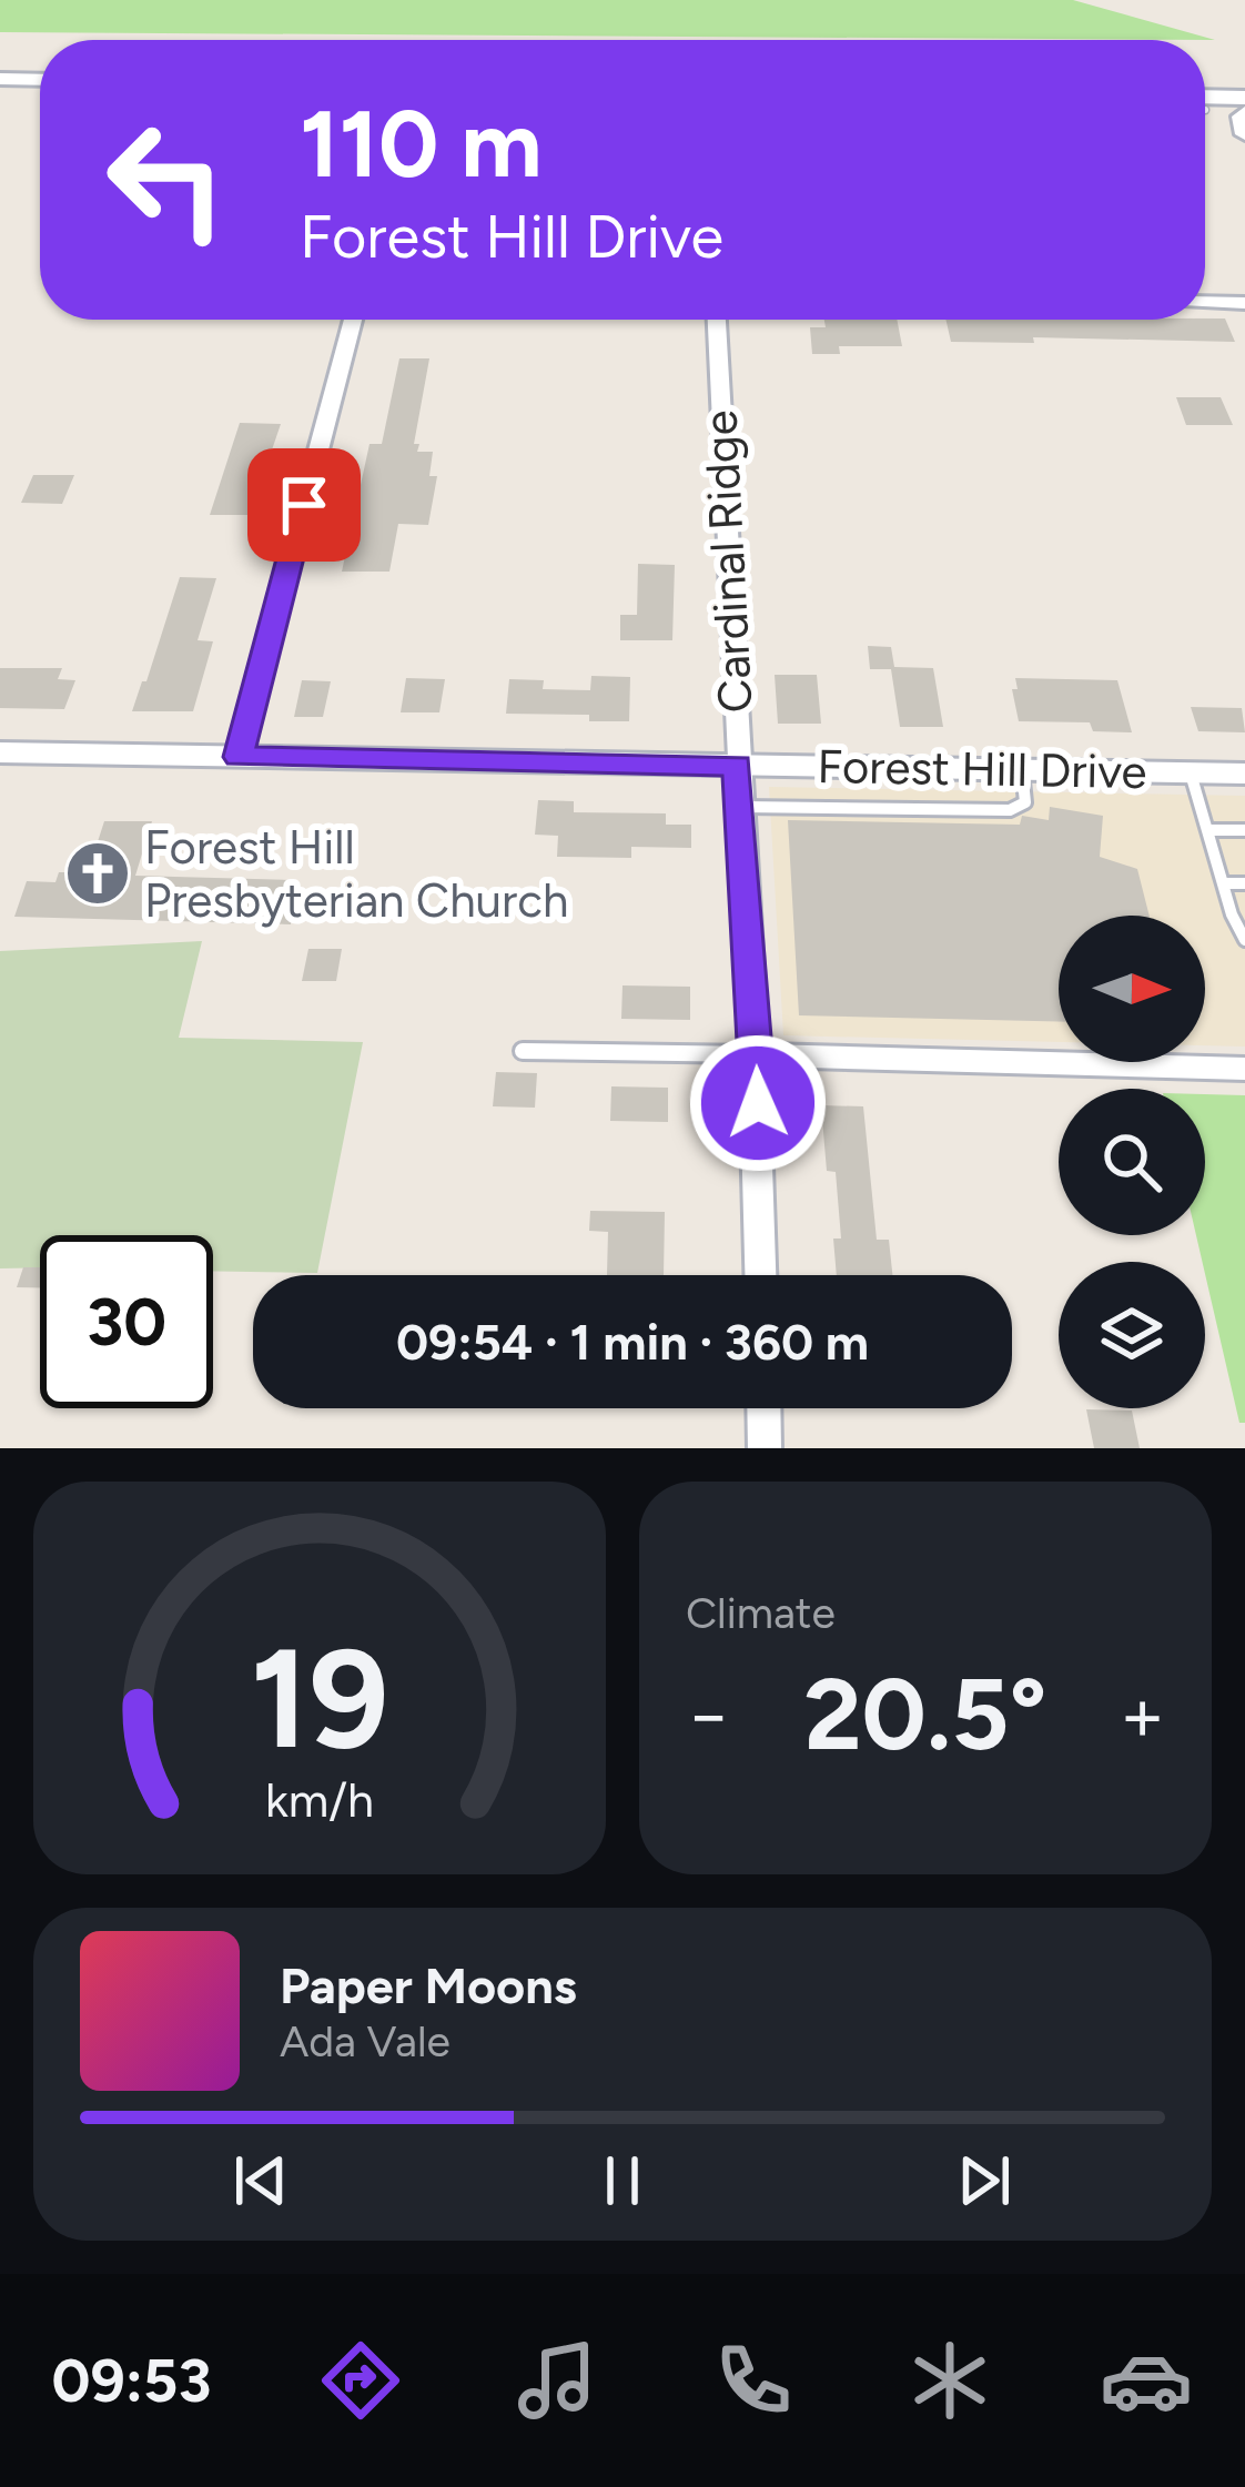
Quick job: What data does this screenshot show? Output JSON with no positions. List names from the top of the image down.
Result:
{
  "streets": {
    "street": ["Cardinal Ridge", "Forest Hill Drive"]
  },
  "crossings": [
    ["Cardinal Ridge", "Forest Hill Drive"]
  ],
  "places": {
    "church": ["Forest Hill Presbyterian Church"]
  },
  "north": "right",
  "page": {
    "turn": ["110 m", "Forest Hill Drive"],
    "limit": "30",
    "trip": "09:54 · 1 min · 360 m",
    "tile": "Climate",
    "heat": ["−", "20.5°", "+"],
    "song": ["Paper Moons", "Ada Vale"],
    "tabs": "09:53",
    "gauge": ["19", "km/h"]
  }
}
